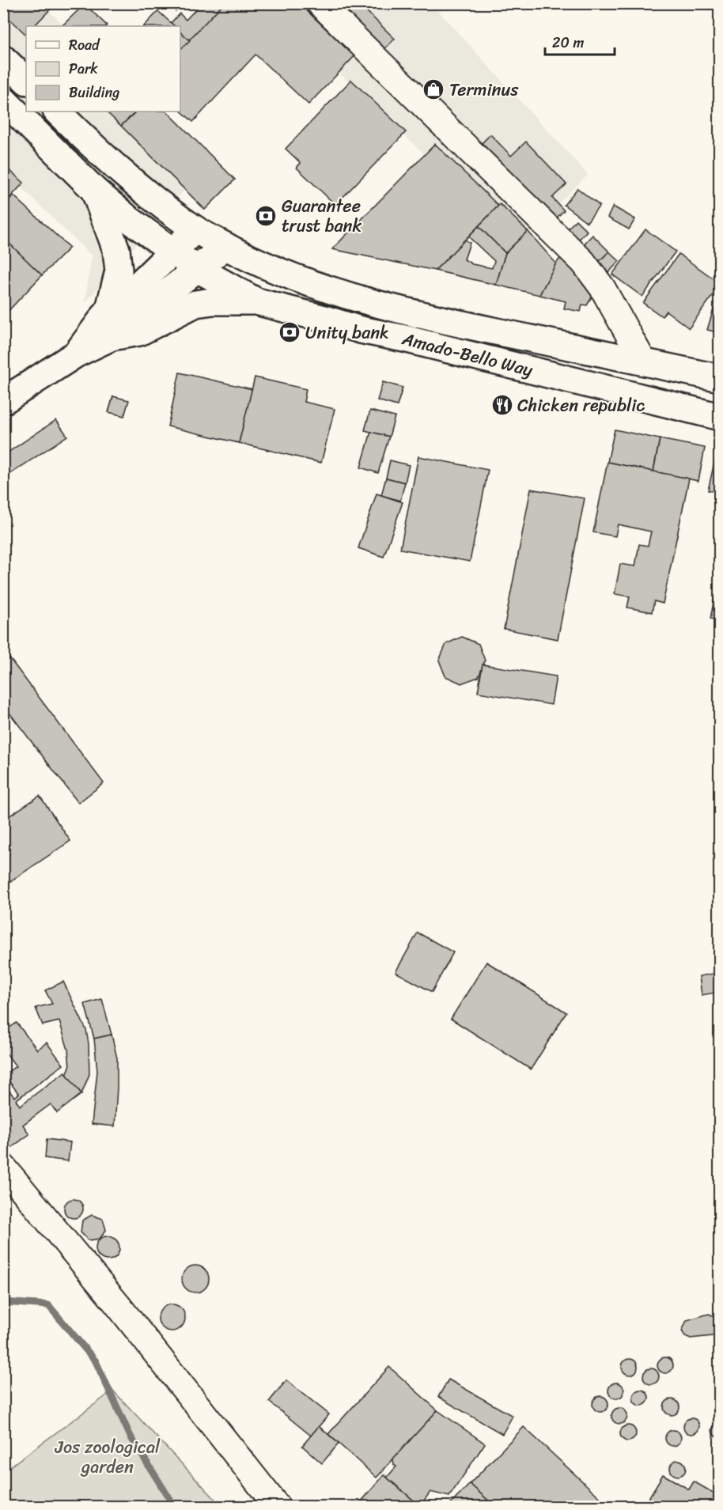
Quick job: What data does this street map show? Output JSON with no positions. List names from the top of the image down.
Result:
{
  "streets": {
    "main road": ["Amado-Bello Way"]
  },
  "parks": ["Jos zoological garden"],
  "places": {
    "shop": ["Terminus"],
    "bank": ["Guarantee trust bank", "Unity bank"],
    "restaurant": ["Chicken republic"]
  },
  "legend": ["Road", "Park", "Building"],
  "scale_bar": "20 m"
}
